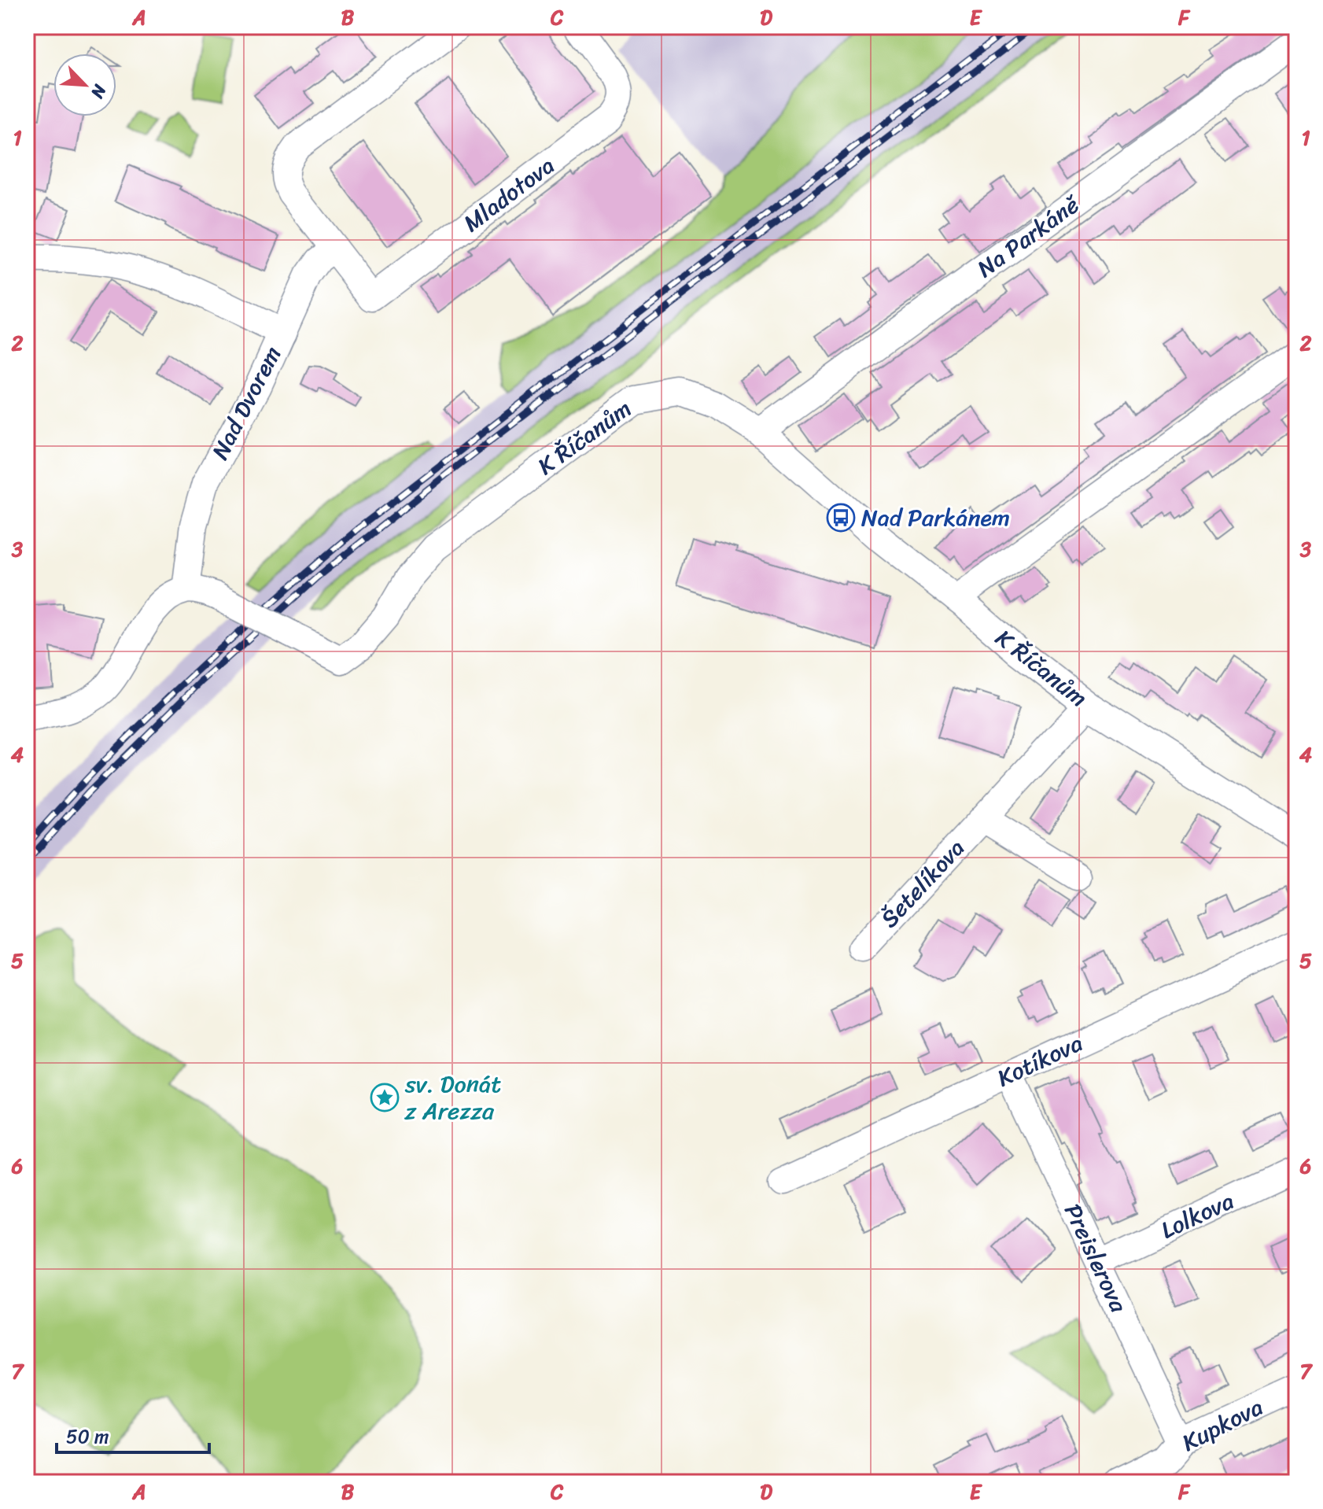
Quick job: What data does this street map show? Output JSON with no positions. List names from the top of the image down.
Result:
{
  "streets": {
    "street": [
      "Mladotova",
      "Na Parkáně",
      "Nad Dvorem",
      "K Říčanům",
      "Šetelíkova",
      "Kotíkova",
      "Lolkova",
      "Preislerova",
      "Kupkova"
    ]
  },
  "crossings": [
    ["Na Parkáně", "K Říčanům"],
    ["Nad Dvorem", "K Říčanům"],
    ["K Říčanům", "Šetelíkova"],
    ["Kotíkova", "Preislerova"],
    ["Lolkova", "Preislerova"],
    ["Preislerova", "Kupkova"]
  ],
  "places": {
    "bus stop": ["Nad Parkánem"],
    "place": ["sv. Donát z Arezza"]
  },
  "scale_bar": "50 m",
  "north": "bottom right",
  "grid": {
    "columns": [
      "A",
      "B",
      "C",
      "D",
      "E",
      "F"
    ],
    "rows": [
      "1",
      "2",
      "3",
      "4",
      "5",
      "6",
      "7"
    ]
  }
}
